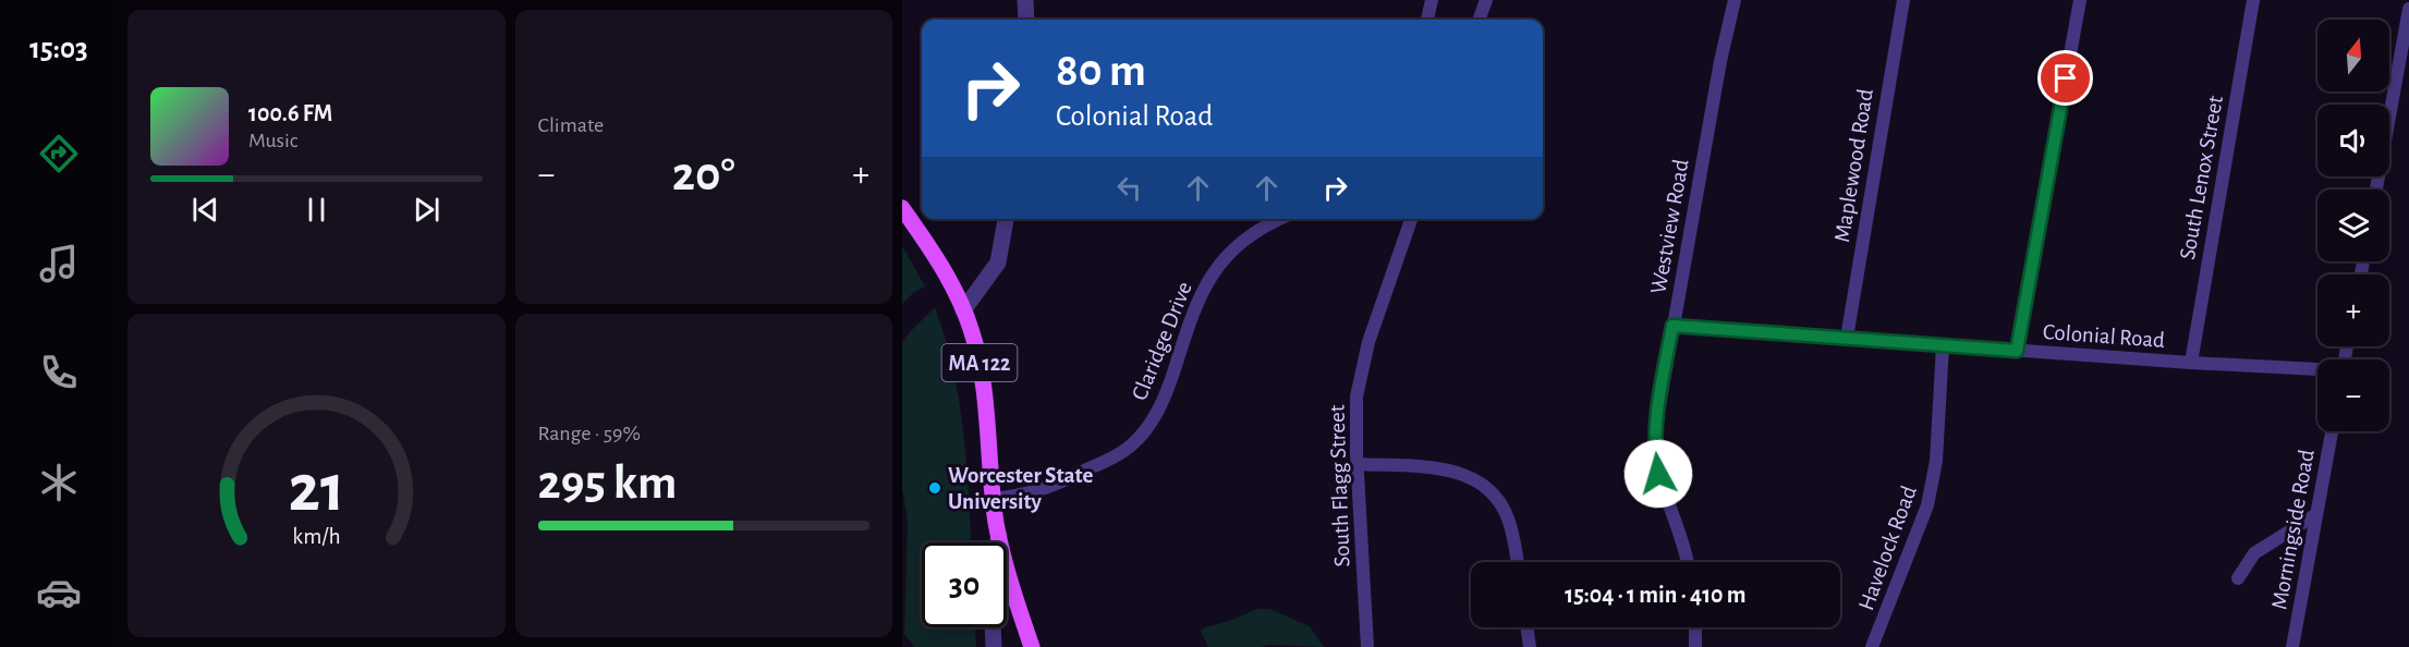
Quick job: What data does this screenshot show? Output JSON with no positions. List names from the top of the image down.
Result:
{
  "streets": {
    "main road": ["MA 122"],
    "street": [
      "Maplewood Road",
      "South Lenox Street",
      "Westview Road",
      "Colonial Road",
      "Claridge Drive",
      "South Flagg Street",
      "Morningside Road",
      "Havelock Road"
    ]
  },
  "crossings": [
    ["Maplewood Road", "Colonial Road"],
    ["South Lenox Street", "Colonial Road"],
    ["Westview Road", "Colonial Road"],
    ["Colonial Road", "Havelock Road"],
    ["Claridge Drive", "MA 122"]
  ],
  "places": ["Worcester State University"],
  "north": "top",
  "page": {
    "tabs": "15:03",
    "tile": [
      "Climate",
      ["Range · 59%", "295 km"]
    ],
    "map_buttons": ["+", "−"],
    "turn": ["80 m", "Colonial Road"],
    "song": ["100.6 FM", "Music"],
    "heat": ["−", "20°", "+"],
    "limit": "30",
    "trip": "15:04 · 1 min · 410 m",
    "gauge": ["21", "km/h"]
  }
}
